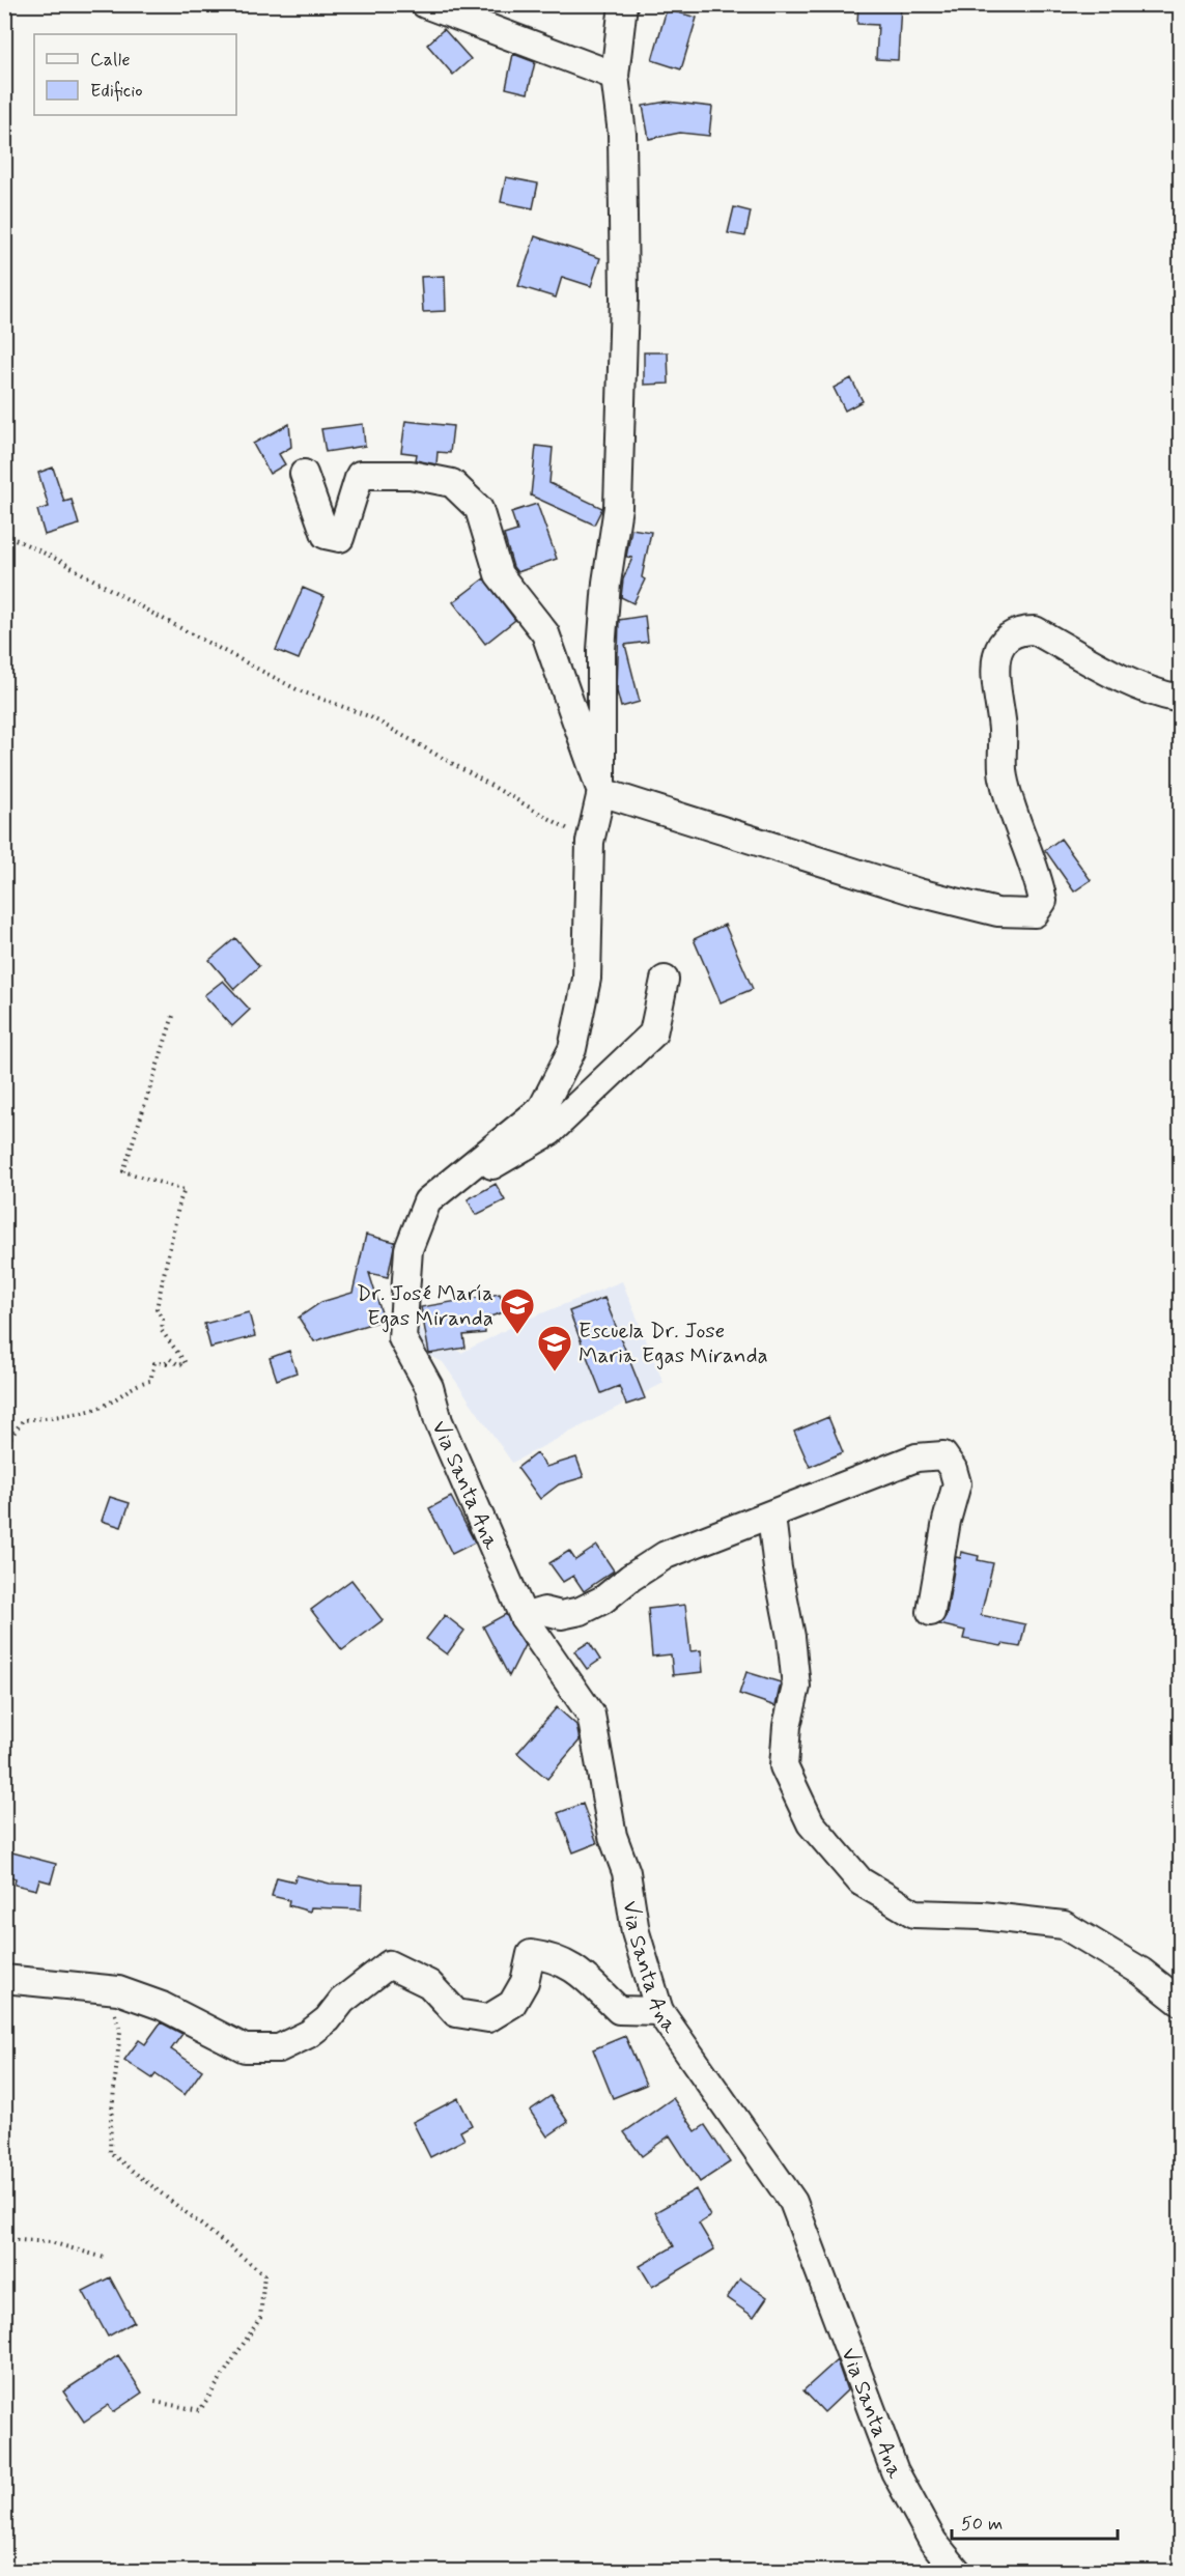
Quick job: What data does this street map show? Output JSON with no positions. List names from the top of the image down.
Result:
{
  "streets": {
    "street": ["Via Santa Ana"]
  },
  "places": {
    "school or university": ["Dr. José María Egas Miranda", "Escuela Dr. Jose Maria Egas Miranda"]
  },
  "legend": ["Calle", "Edificio"],
  "scale_bar": "50 m"
}
